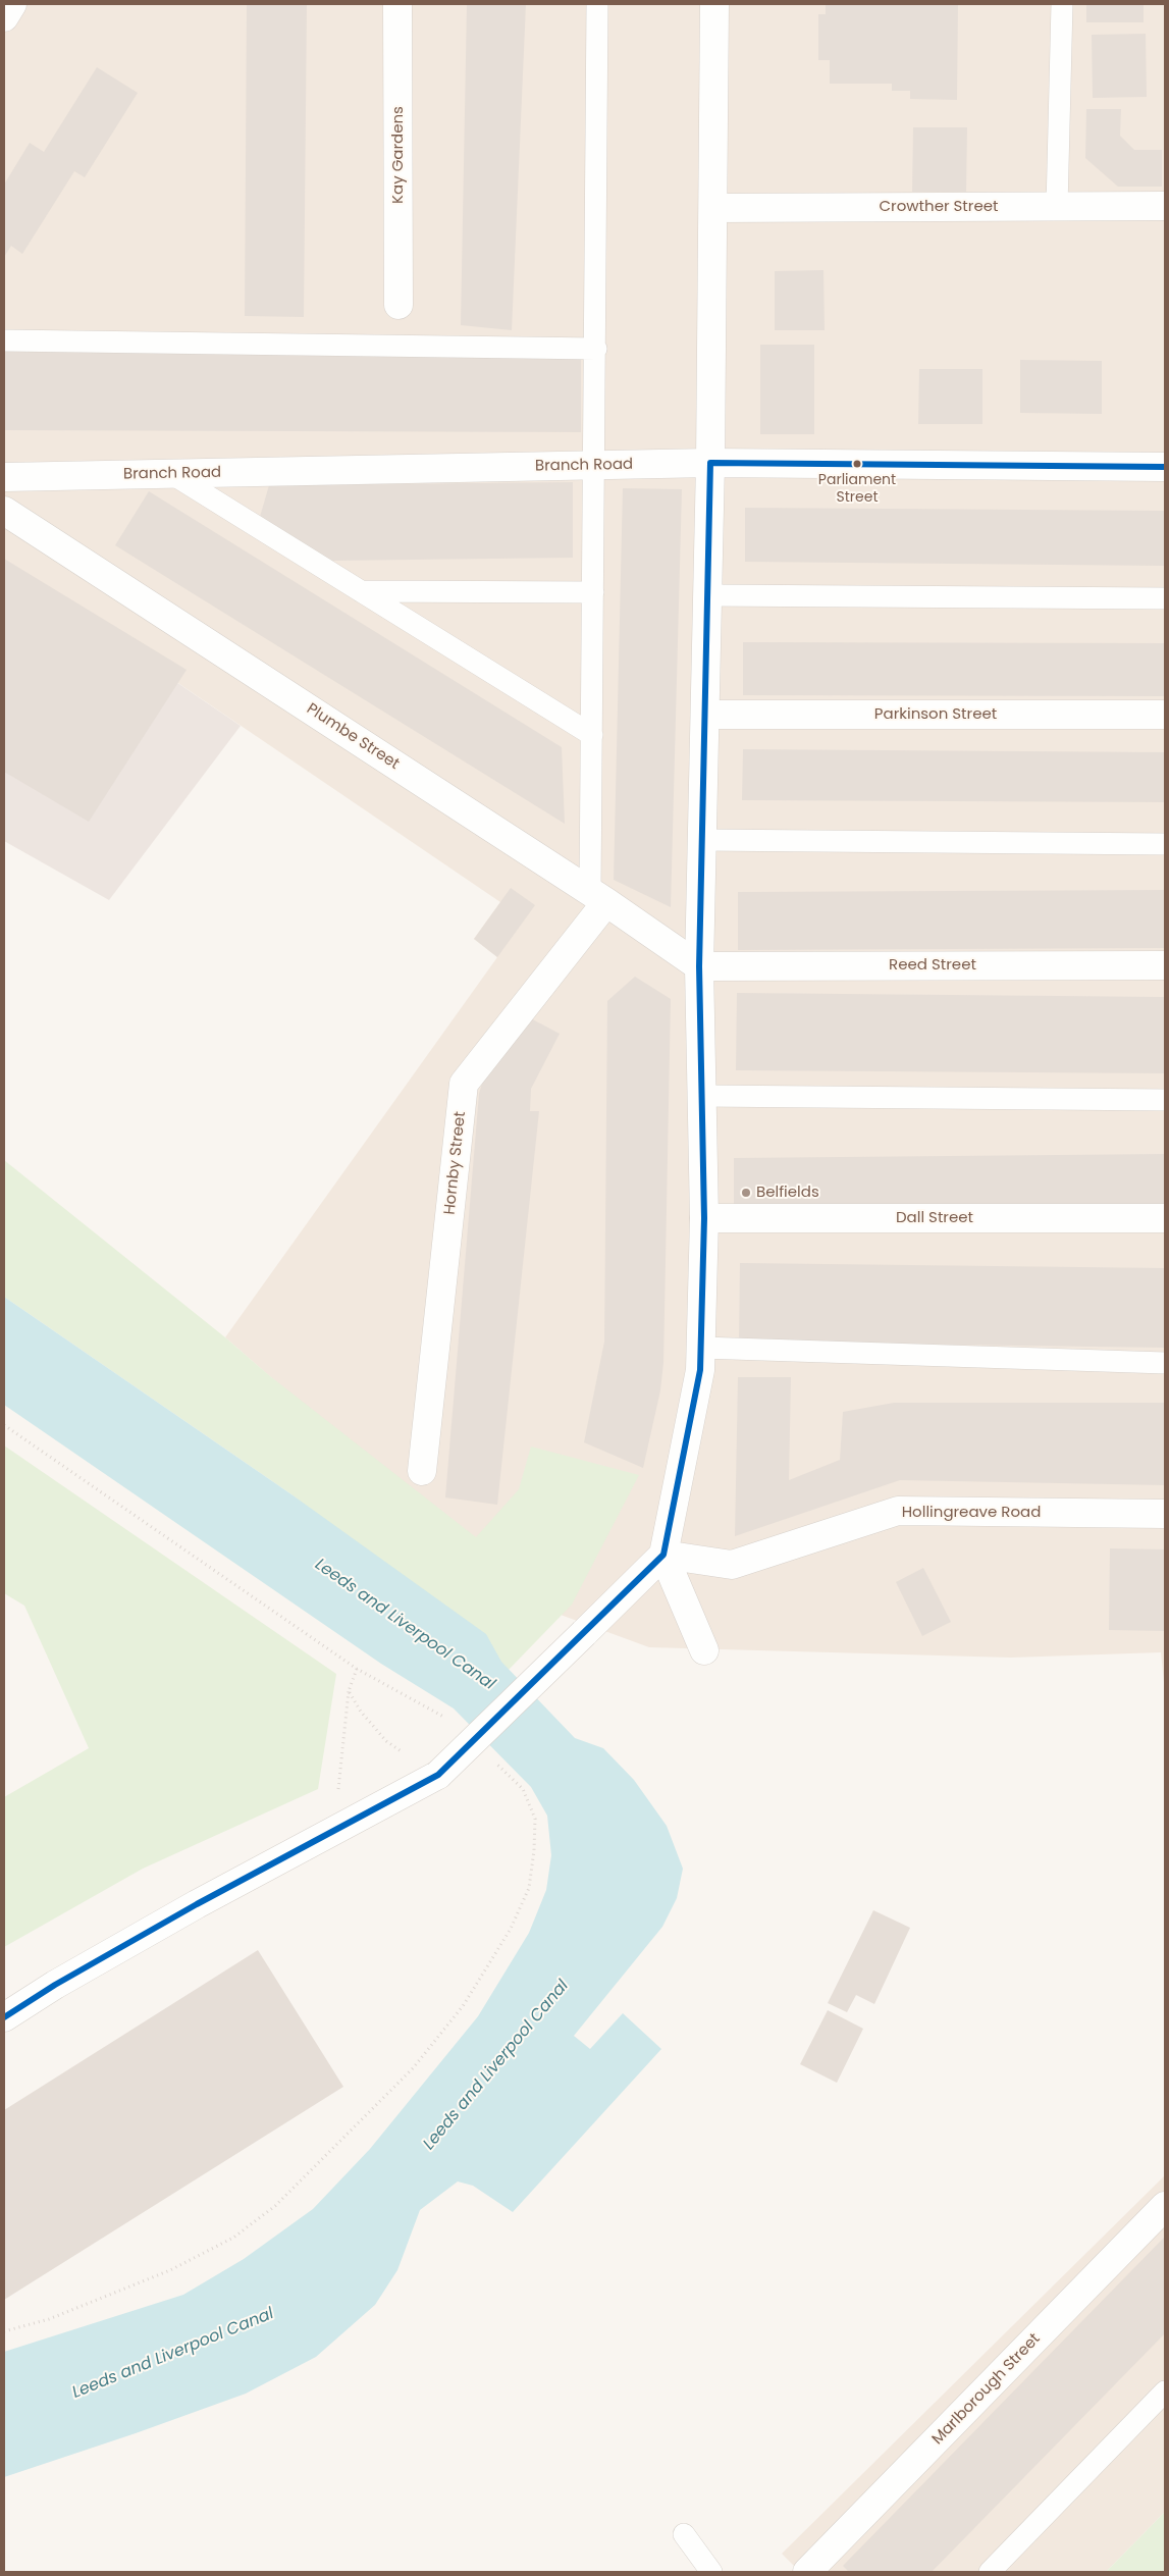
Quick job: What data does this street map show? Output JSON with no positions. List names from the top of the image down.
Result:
{
  "streets": {
    "street": [
      "Kay Gardens",
      "Crowther Street",
      "Branch Road",
      "Parkinson Street",
      "Plumbe Street",
      "Reed Street",
      "Hornby Street",
      "Dall Street",
      "Hollingreave Road",
      "Marlborough Street"
    ]
  },
  "crossings": [
    ["Plumbe Street", "Reed Street"],
    ["Plumbe Street", "Hornby Street"]
  ],
  "water": ["Leeds and Liverpool Canal"],
  "places": ["Parliament Street", "Belfields"]
}
